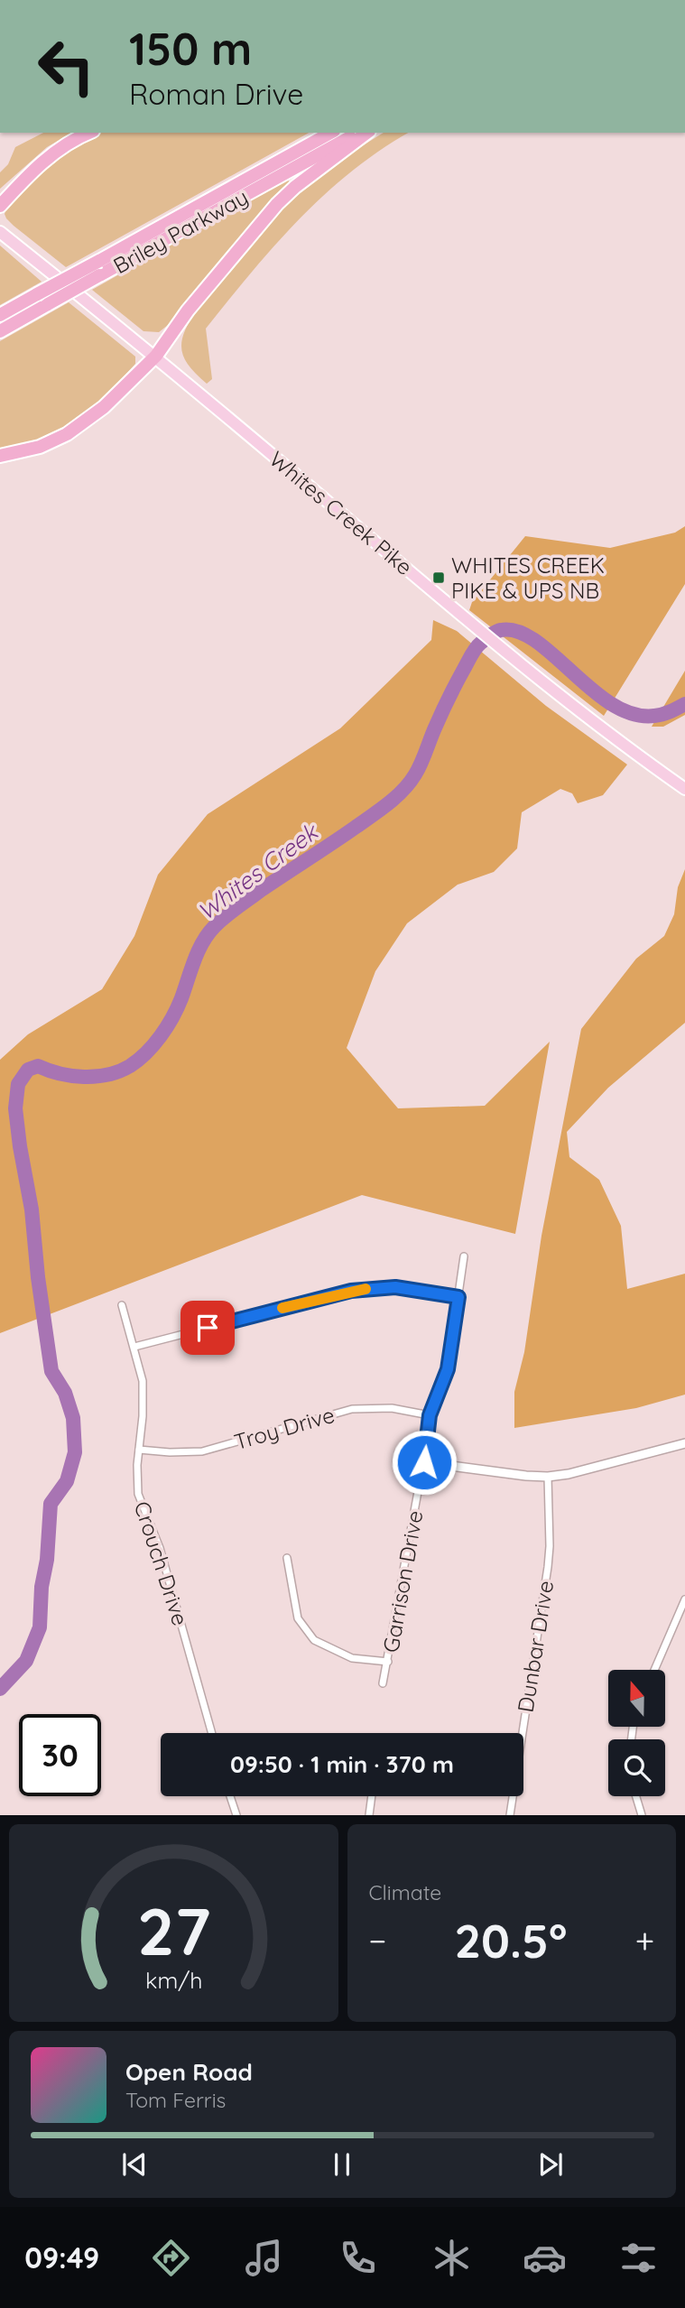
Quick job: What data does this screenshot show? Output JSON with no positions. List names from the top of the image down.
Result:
{
  "streets": {
    "highway": ["Briley Parkway"],
    "main road": ["Whites Creek Pike"],
    "street": [
      "Troy Drive",
      "Crouch Drive",
      "Garrison Drive",
      "Dunbar Drive"
    ]
  },
  "crossings": [
    ["Troy Drive", "Crouch Drive"],
    ["Troy Drive", "Garrison Drive"]
  ],
  "water": ["Whites Creek"],
  "places": {
    "transit": ["WHITES CREEK PIKE & UPS NB"]
  },
  "north": "top",
  "page": {
    "turn": ["150 m", "Roman Drive"],
    "limit": "30",
    "trip": "09:50 · 1 min · 370 m",
    "tile": "Climate",
    "heat": ["−", "20.5°", "+"],
    "song": ["Open Road", "Tom Ferris"],
    "tabs": "09:49",
    "gauge": ["27", "km/h"]
  }
}
